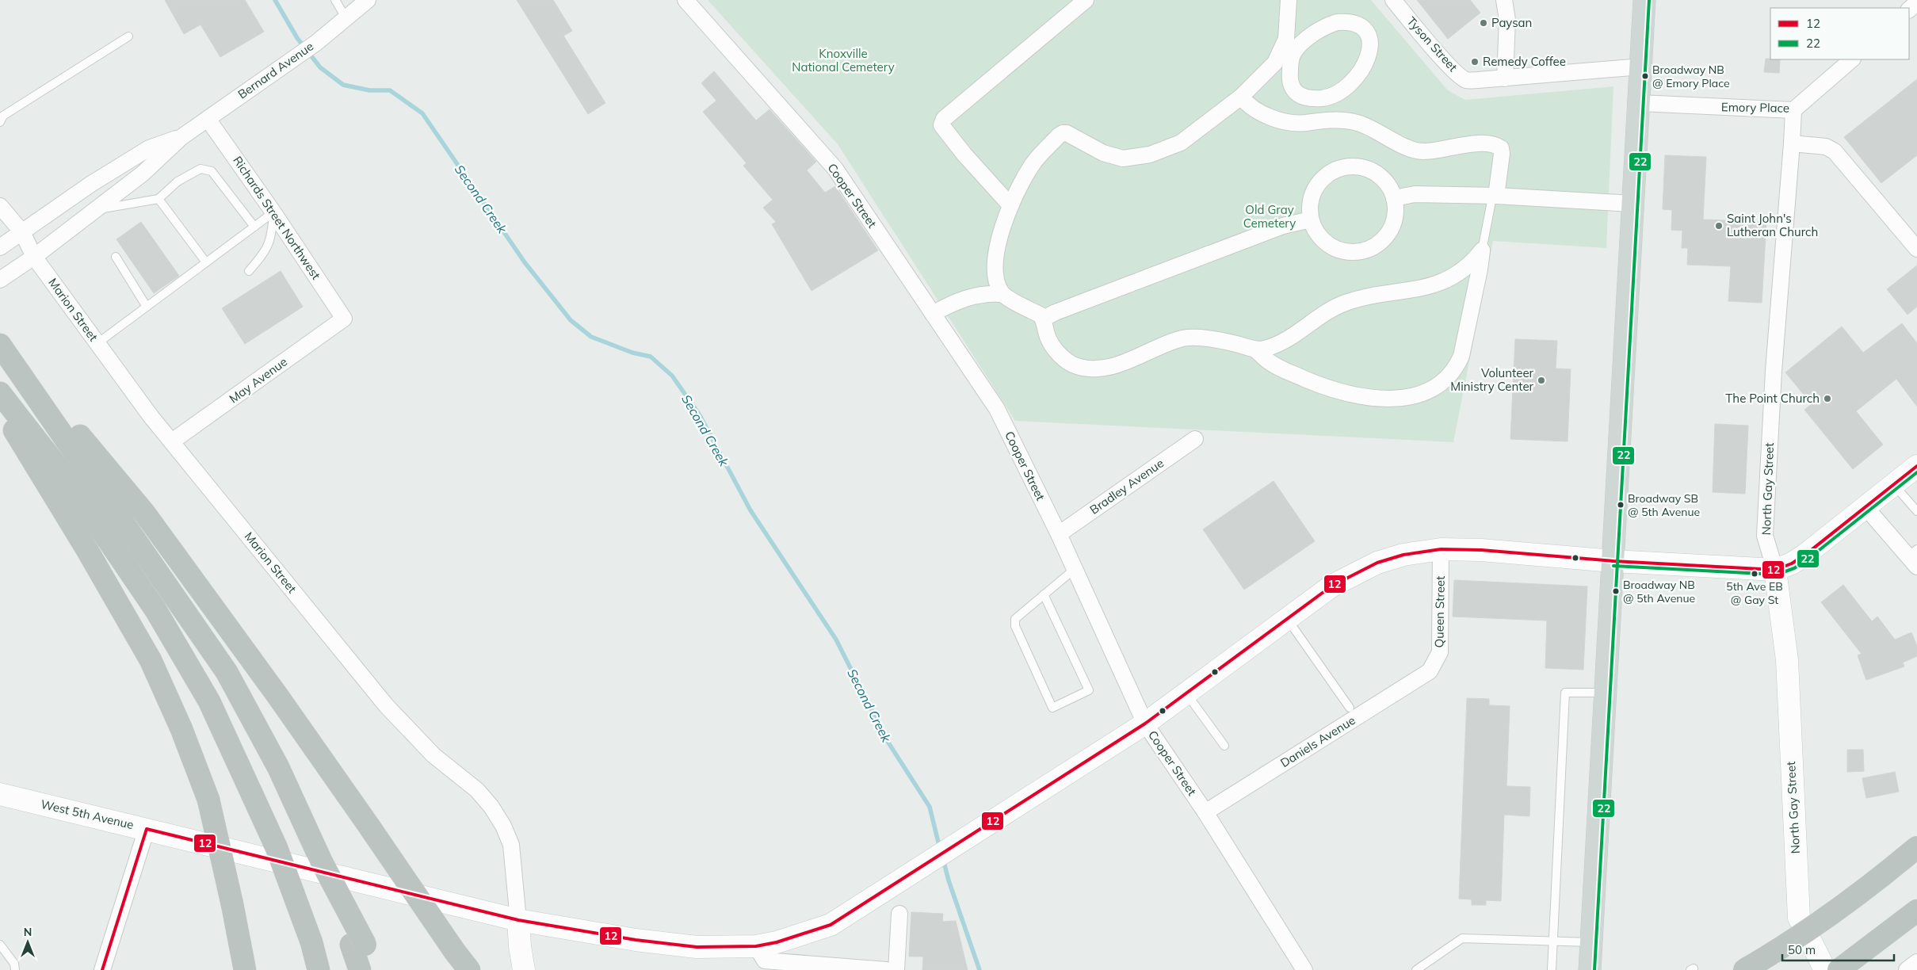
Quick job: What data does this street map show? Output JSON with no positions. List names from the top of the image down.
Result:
{
  "streets": {
    "street": [
      "Tyson Street",
      "Bernard Avenue",
      "Emory Place",
      "Cooper Street",
      "Richards Street Northwest",
      "Marion Street",
      "May Avenue",
      "Bradley Avenue",
      "North Gay Street",
      "Queen Street",
      "Daniels Avenue",
      "West 5th Avenue"
    ]
  },
  "crossings": [
    ["Bernard Avenue", "Richards Street Northwest"],
    ["Bernard Avenue", "Marion Street"],
    ["Emory Place", "North Gay Street"],
    ["Cooper Street", "Bradley Avenue"],
    ["Cooper Street", "Daniels Avenue"],
    ["Cooper Street", "West 5th Avenue"],
    ["Richards Street Northwest", "May Avenue"],
    ["Marion Street", "May Avenue"],
    ["Marion Street", "West 5th Avenue"],
    ["North Gay Street", "West 5th Avenue"],
    ["Queen Street", "Daniels Avenue"],
    ["Queen Street", "West 5th Avenue"]
  ],
  "water": ["Second Creek"],
  "parks": ["Knoxville National Cemetery", "Old Gray Cemetery"],
  "places": [
    "Paysan",
    "Remedy Coffee",
    "Broadway NB @ Emory Place",
    "Saint John's Lutheran Church",
    "Volunteer Ministry Center",
    "The Point Church",
    "Broadway SB @ 5th Avenue",
    "5th Ave EB @ Gay St",
    "Broadway NB @ 5th Avenue"
  ],
  "lines": ["transit line 22", "transit line 12"],
  "legend": ["12", "22"],
  "scale_bar": "50 m",
  "north": "top"
}
